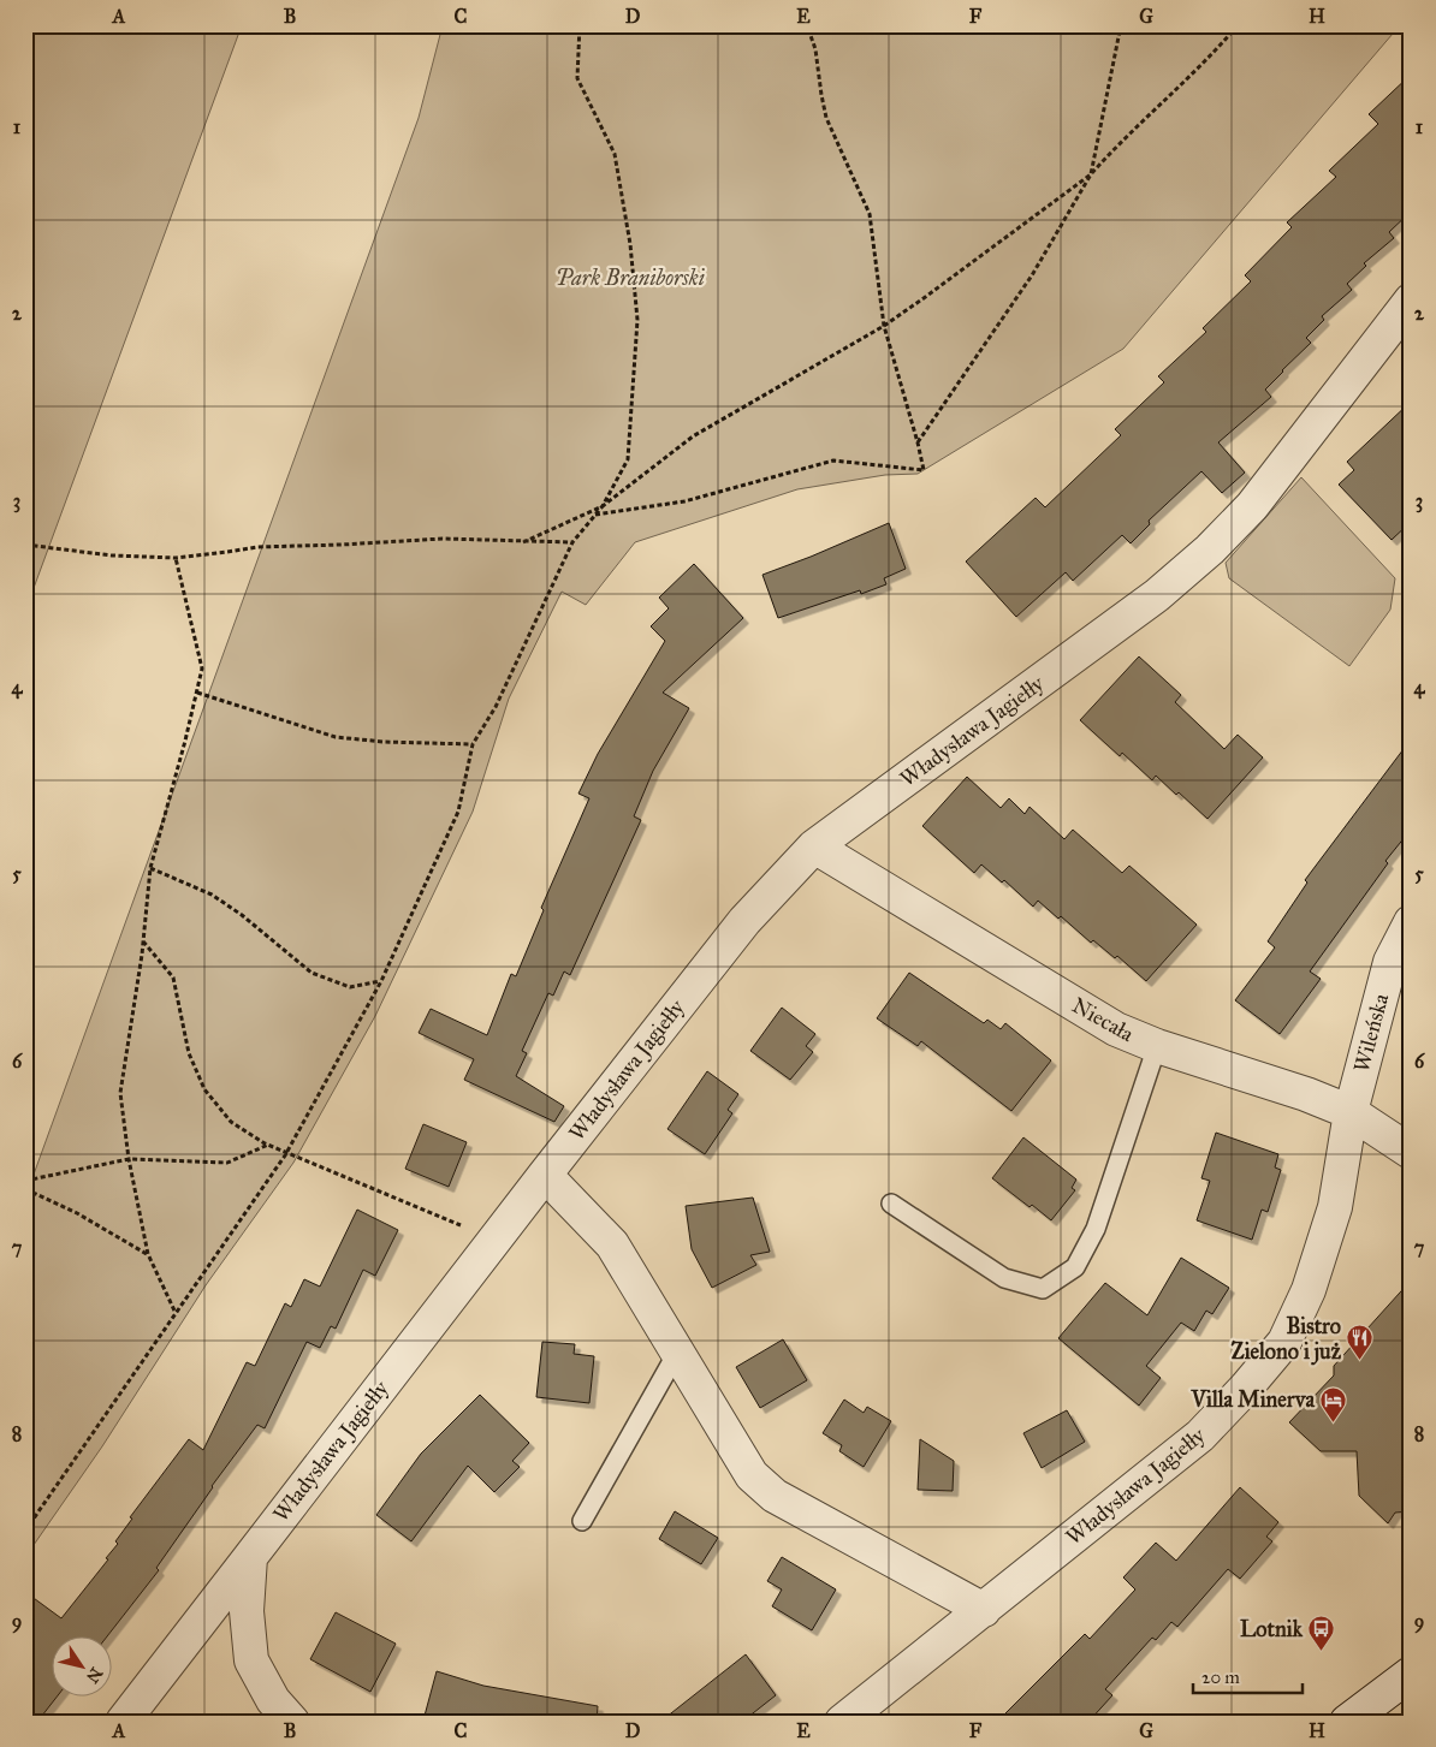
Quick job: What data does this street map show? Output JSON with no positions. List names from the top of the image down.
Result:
{
  "streets": {
    "street": ["Władysława Jagiełły", "Niecała", "Wileńska"]
  },
  "crossings": [
    ["Władysława Jagiełły", "Niecała"],
    ["Władysława Jagiełły", "Wileńska"],
    ["Niecała", "Wileńska"]
  ],
  "parks": ["Park Braniborski"],
  "places": {
    "restaurant": ["Bistro Zielono i już"],
    "hotel": ["Villa Minerva"],
    "bus stop": ["Lotnik"]
  },
  "scale_bar": "20 m",
  "north": "bottom right",
  "grid": {
    "columns": [
      "A",
      "B",
      "C",
      "D",
      "E",
      "F",
      "G",
      "H"
    ],
    "rows": [
      "1",
      "2",
      "3",
      "4",
      "5",
      "6",
      "7",
      "8",
      "9"
    ]
  }
}
